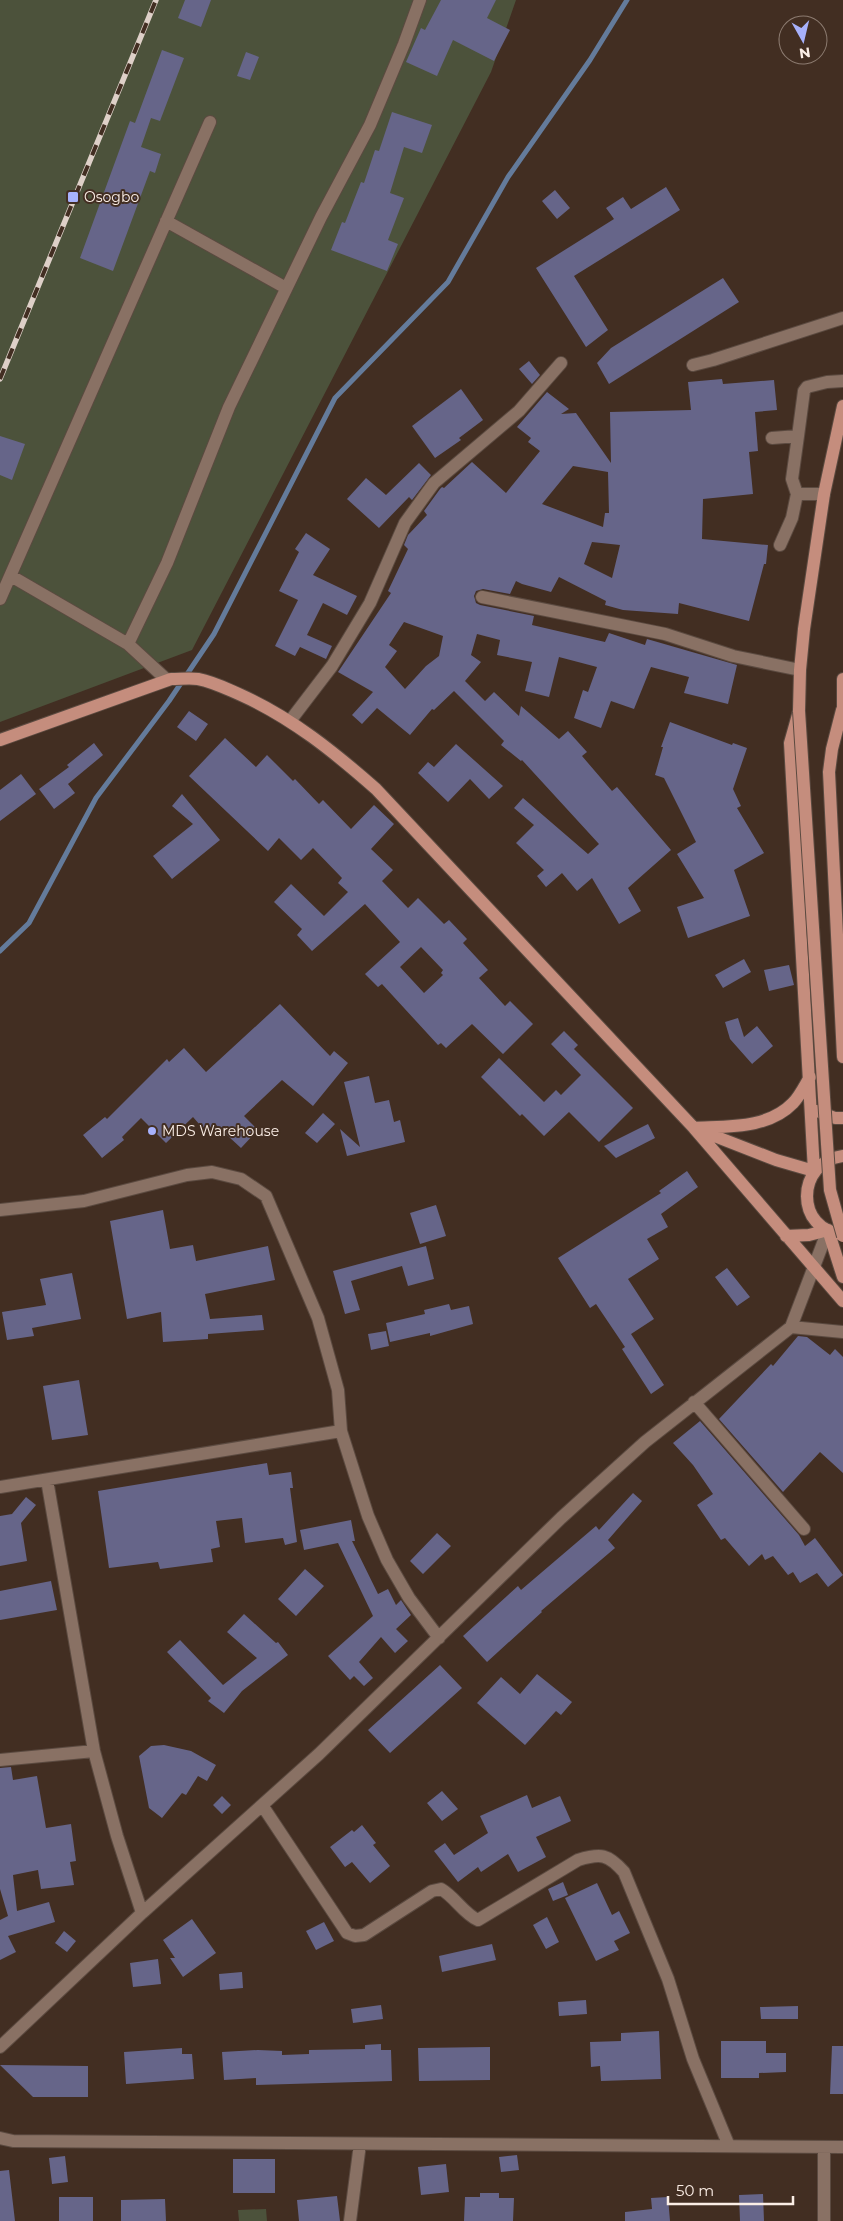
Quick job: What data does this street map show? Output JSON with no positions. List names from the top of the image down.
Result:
{
  "places": {
    "transit": ["Osogbo"],
    "other": ["MDS Warehouse"]
  },
  "scale_bar": "50 m",
  "north": "bottom"
}
